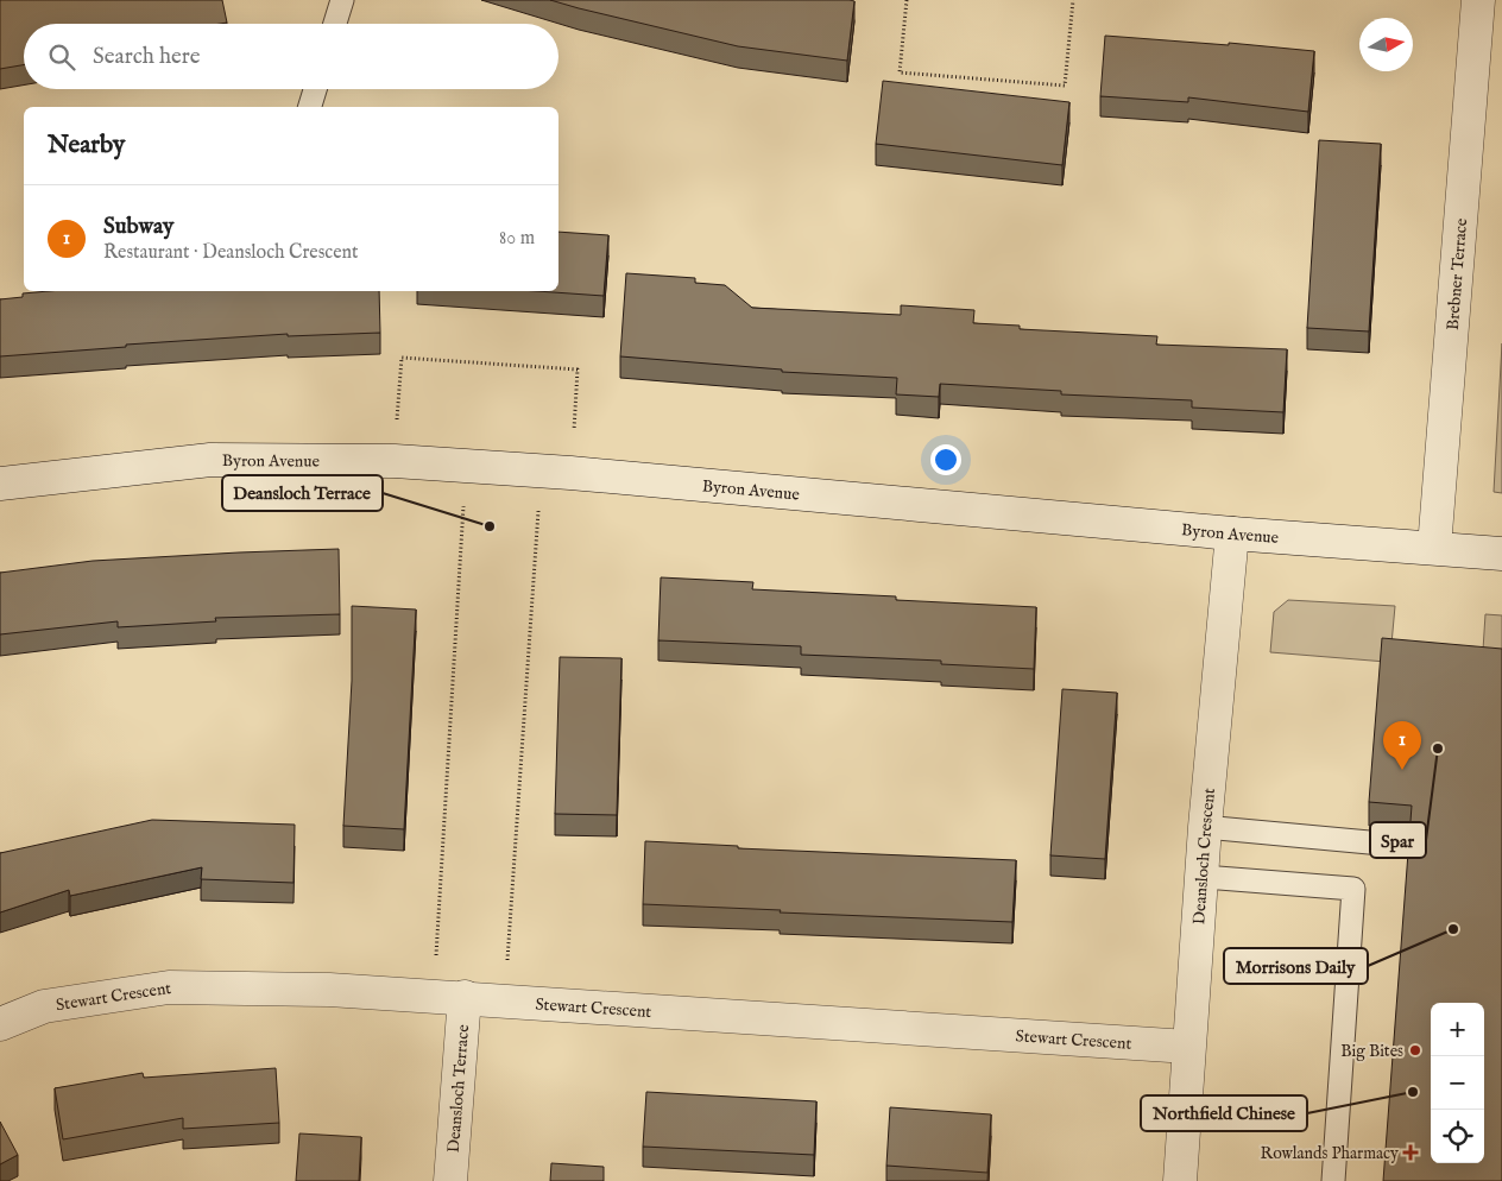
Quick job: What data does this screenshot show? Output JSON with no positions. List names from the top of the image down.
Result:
{
  "streets": {
    "street": [
      "Brebner Terrace",
      "Byron Avenue",
      "Deansloch Crescent",
      "Stewart Crescent",
      "Deansloch Terrace"
    ]
  },
  "crossings": [
    ["Brebner Terrace", "Byron Avenue"],
    ["Byron Avenue", "Deansloch Crescent"],
    ["Deansloch Crescent", "Stewart Crescent"],
    ["Stewart Crescent", "Deansloch Terrace"]
  ],
  "places": {
    "other": [
      "Deansloch Terrace",
      "Spar",
      "Morrisons Daily",
      "Big Bites",
      "Northfield Chinese"
    ],
    "health": ["Rowlands Pharmacy"]
  },
  "north": "right",
  "page": {
    "search": "Search here",
    "heading": "Nearby",
    "list": [
      {
        "mark": "1",
        "name": "Subway",
        "note": "Restaurant · Deansloch Crescent",
        "value": "80 m"
      }
    ],
    "pins": "1",
    "map_buttons": ["+", "−"]
  }
}
